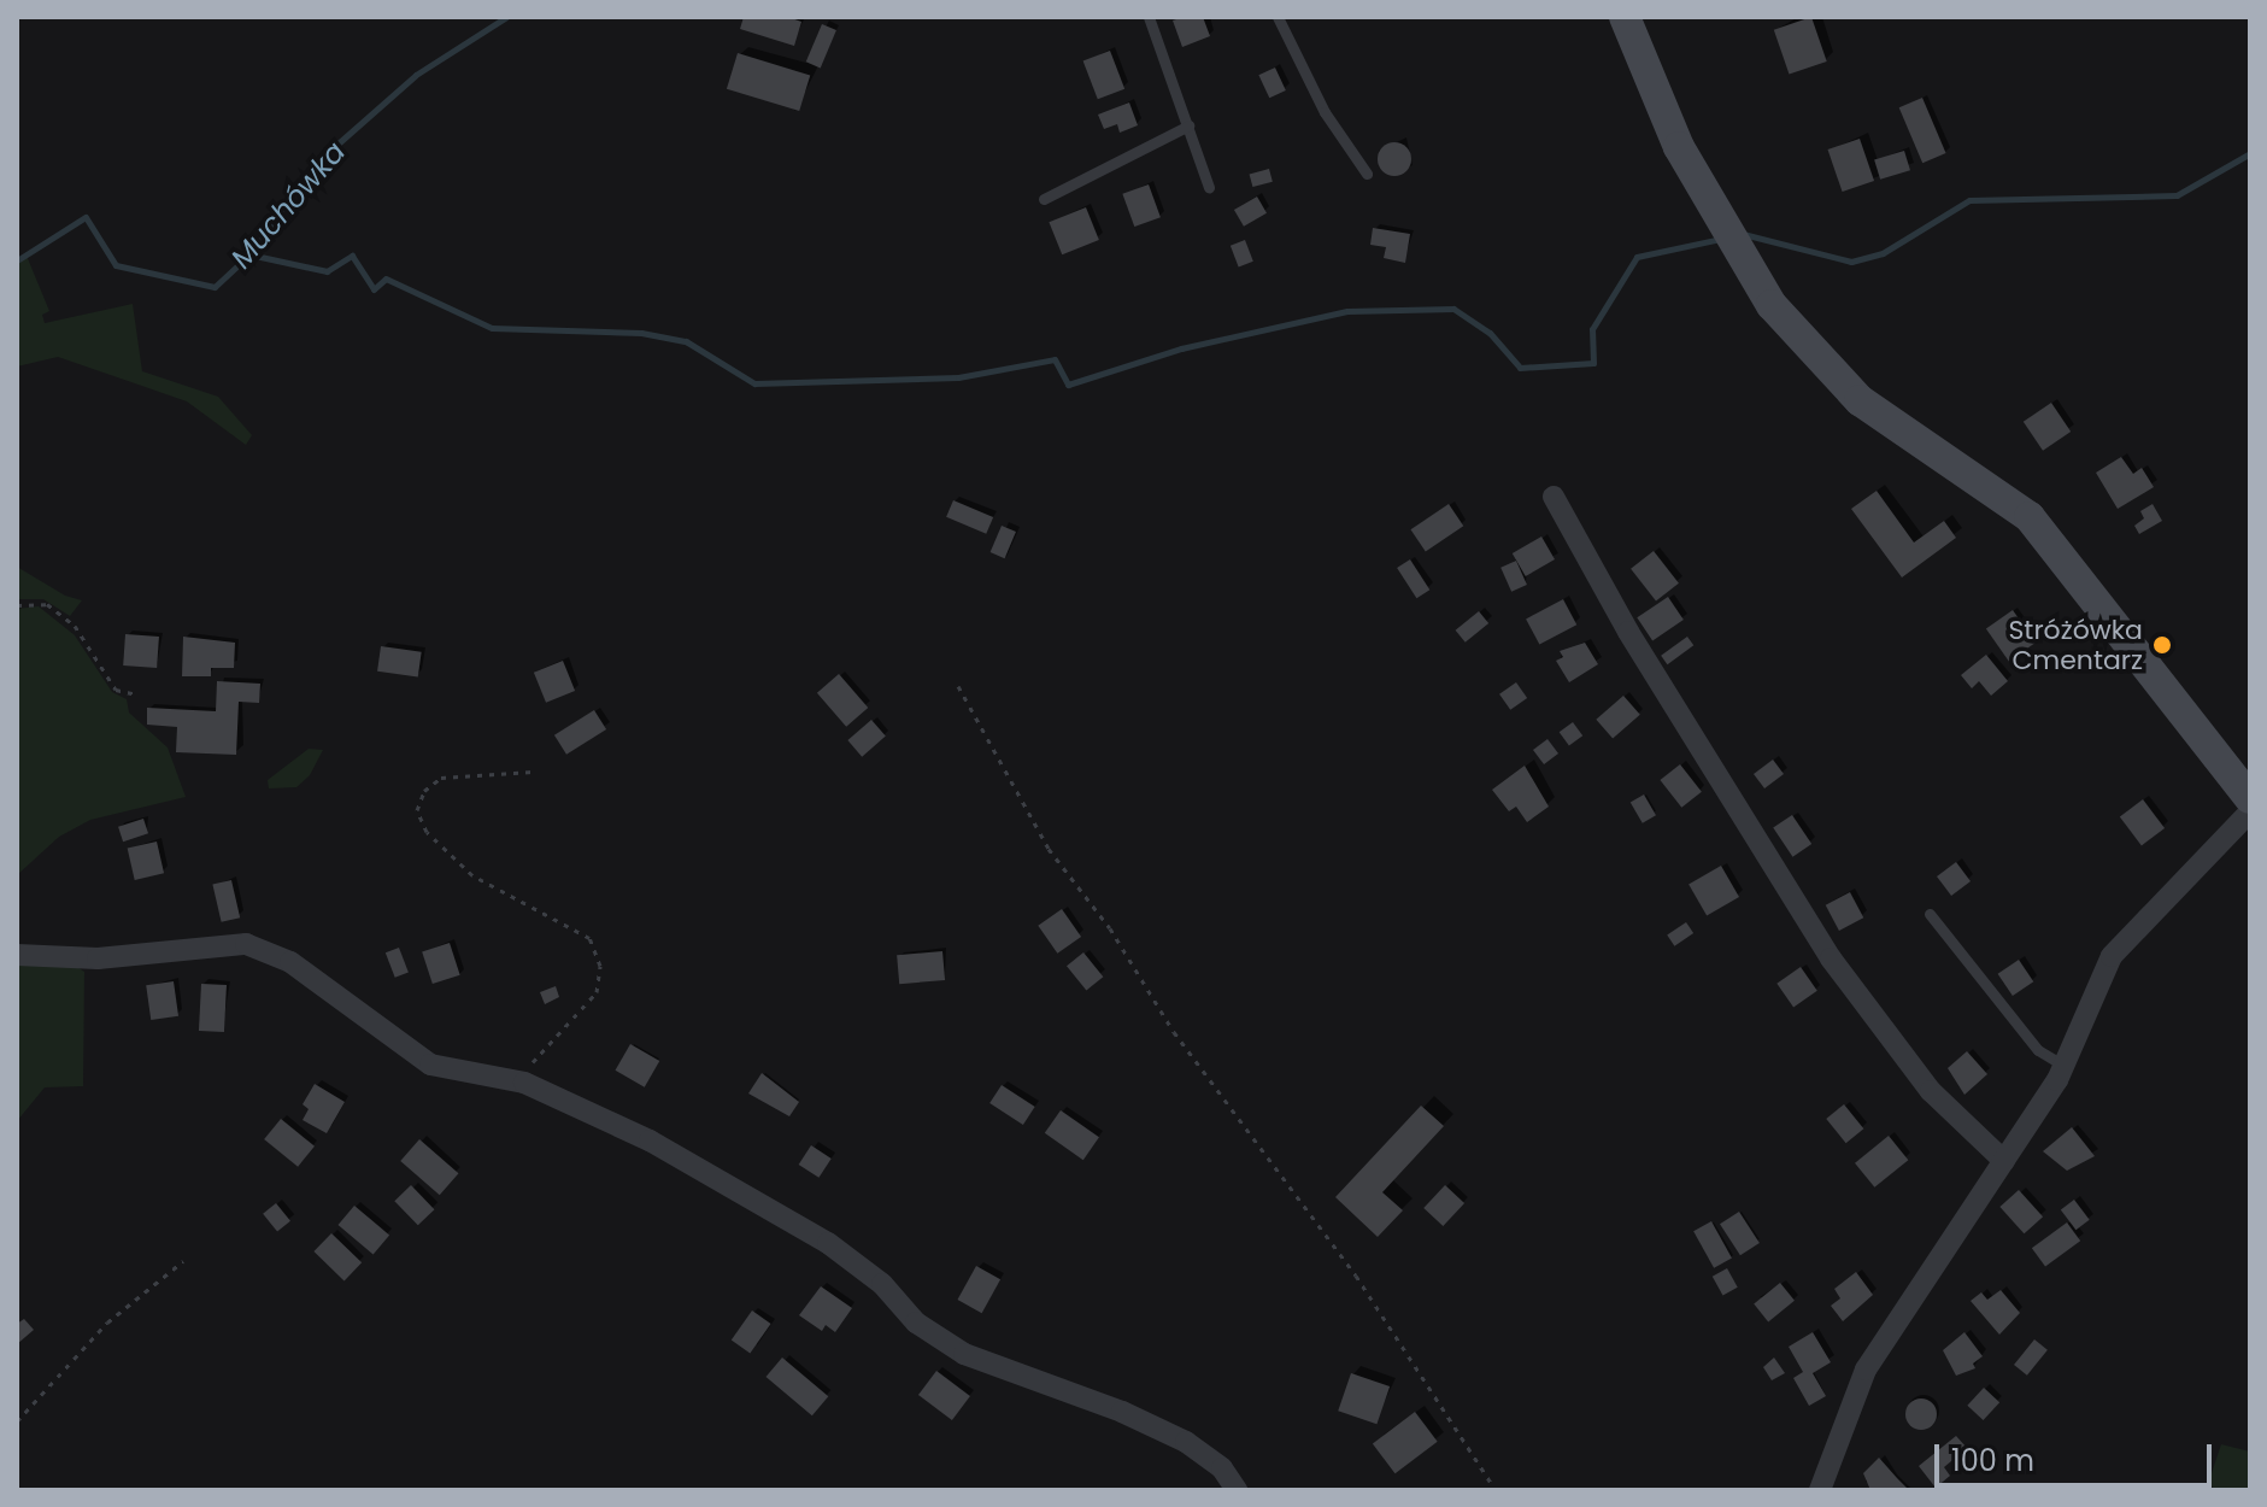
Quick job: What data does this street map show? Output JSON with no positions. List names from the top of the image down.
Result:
{
  "water": ["Muchówka"],
  "places": ["Stróżówka Cmentarz"],
  "scale_bar": "100 m"
}
